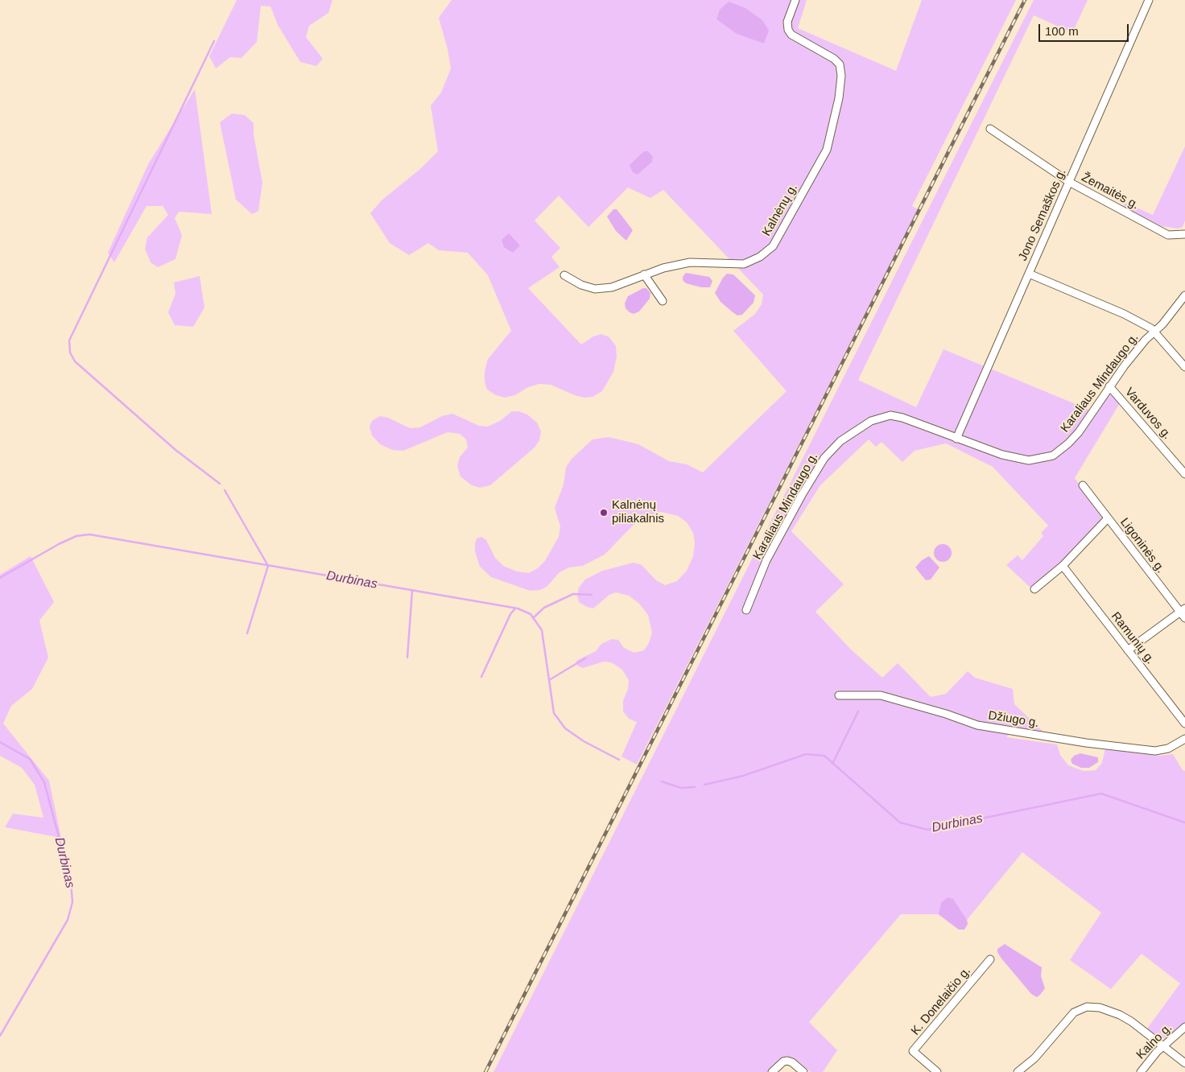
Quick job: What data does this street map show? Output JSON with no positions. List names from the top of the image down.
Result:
{
  "streets": {
    "street": [
      "Žemaitės g.",
      "Kalnėnų g.",
      "Jono Semaškos g.",
      "Karaliaus Mindaugo g.",
      "Varduvos g.",
      "Ligoninės g.",
      "Ramunių g.",
      "Džiugo g.",
      "K. Donelaičio g.",
      "Kalno g."
    ]
  },
  "crossings": [
    ["Žemaitės g.", "Jono Semaškos g."],
    ["Jono Semaškos g.", "Karaliaus Mindaugo g."],
    ["Karaliaus Mindaugo g.", "Varduvos g."]
  ],
  "water": ["Durbinas"],
  "places": ["Kalnėnų piliakalnis"],
  "scale_bar": "100 m"
}
